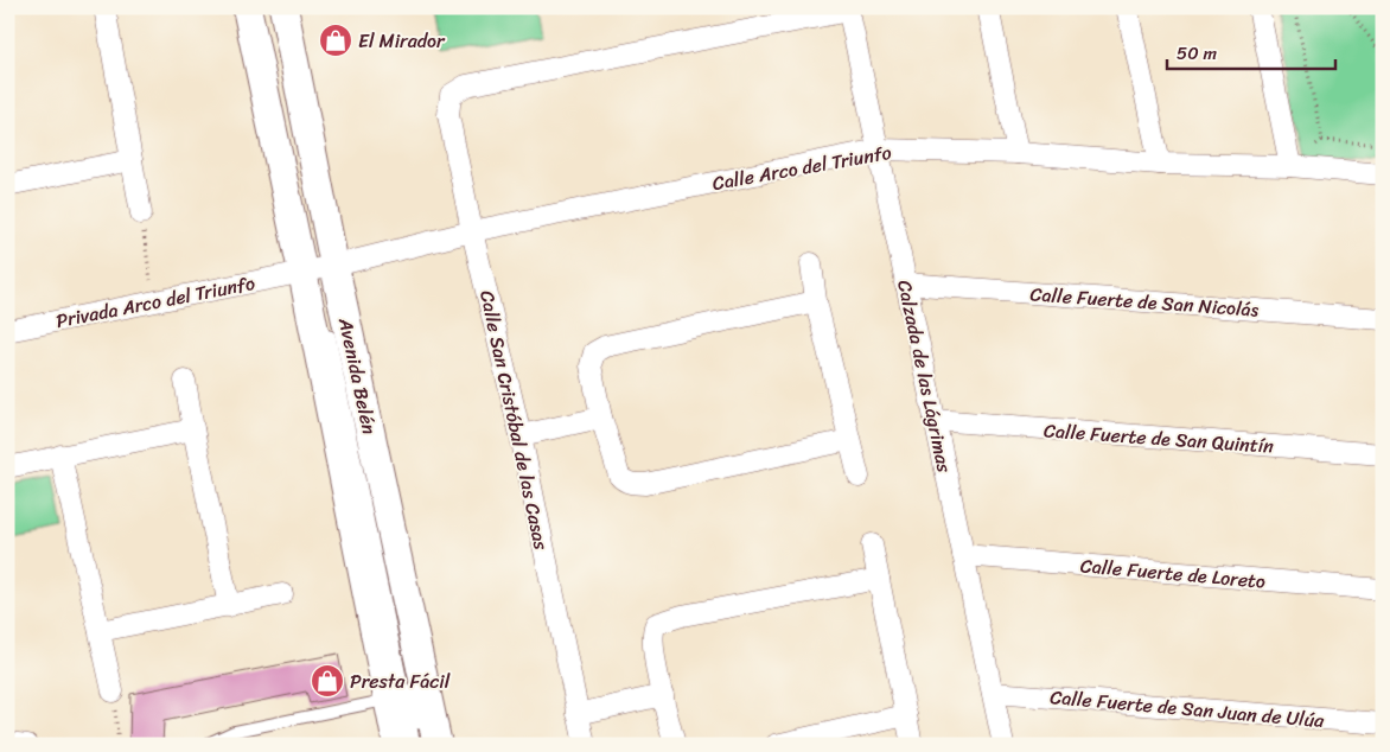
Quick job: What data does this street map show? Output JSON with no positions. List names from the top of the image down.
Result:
{
  "streets": {
    "main road": ["Avenida Belén"],
    "street": [
      "Calle Arco del Triunfo",
      "Privada Arco del Triunfo",
      "Calle Fuerte de San Nicolás",
      "Calzada de las Lágrimas",
      "Calle San Cristóbal de las Casas",
      "Calle Fuerte de San Quintín",
      "Calle Fuerte de Loreto",
      "Calle Fuerte de San Juan de Ulúa"
    ]
  },
  "crossings": [
    ["Calle Arco del Triunfo", "Privada Arco del Triunfo"],
    ["Calle Arco del Triunfo", "Avenida Belén"],
    ["Calle Arco del Triunfo", "Calzada de las Lágrimas"],
    ["Calle Arco del Triunfo", "Calle San Cristóbal de las Casas"],
    ["Privada Arco del Triunfo", "Avenida Belén"],
    ["Calle Fuerte de San Nicolás", "Calzada de las Lágrimas"],
    ["Calzada de las Lágrimas", "Calle San Cristóbal de las Casas"],
    ["Calzada de las Lágrimas", "Calle Fuerte de San Quintín"],
    ["Calzada de las Lágrimas", "Calle Fuerte de Loreto"],
    ["Calzada de las Lágrimas", "Calle Fuerte de San Juan de Ulúa"]
  ],
  "places": {
    "shop": ["El Mirador", "Presta Fácil"]
  },
  "scale_bar": "50 m"
}
